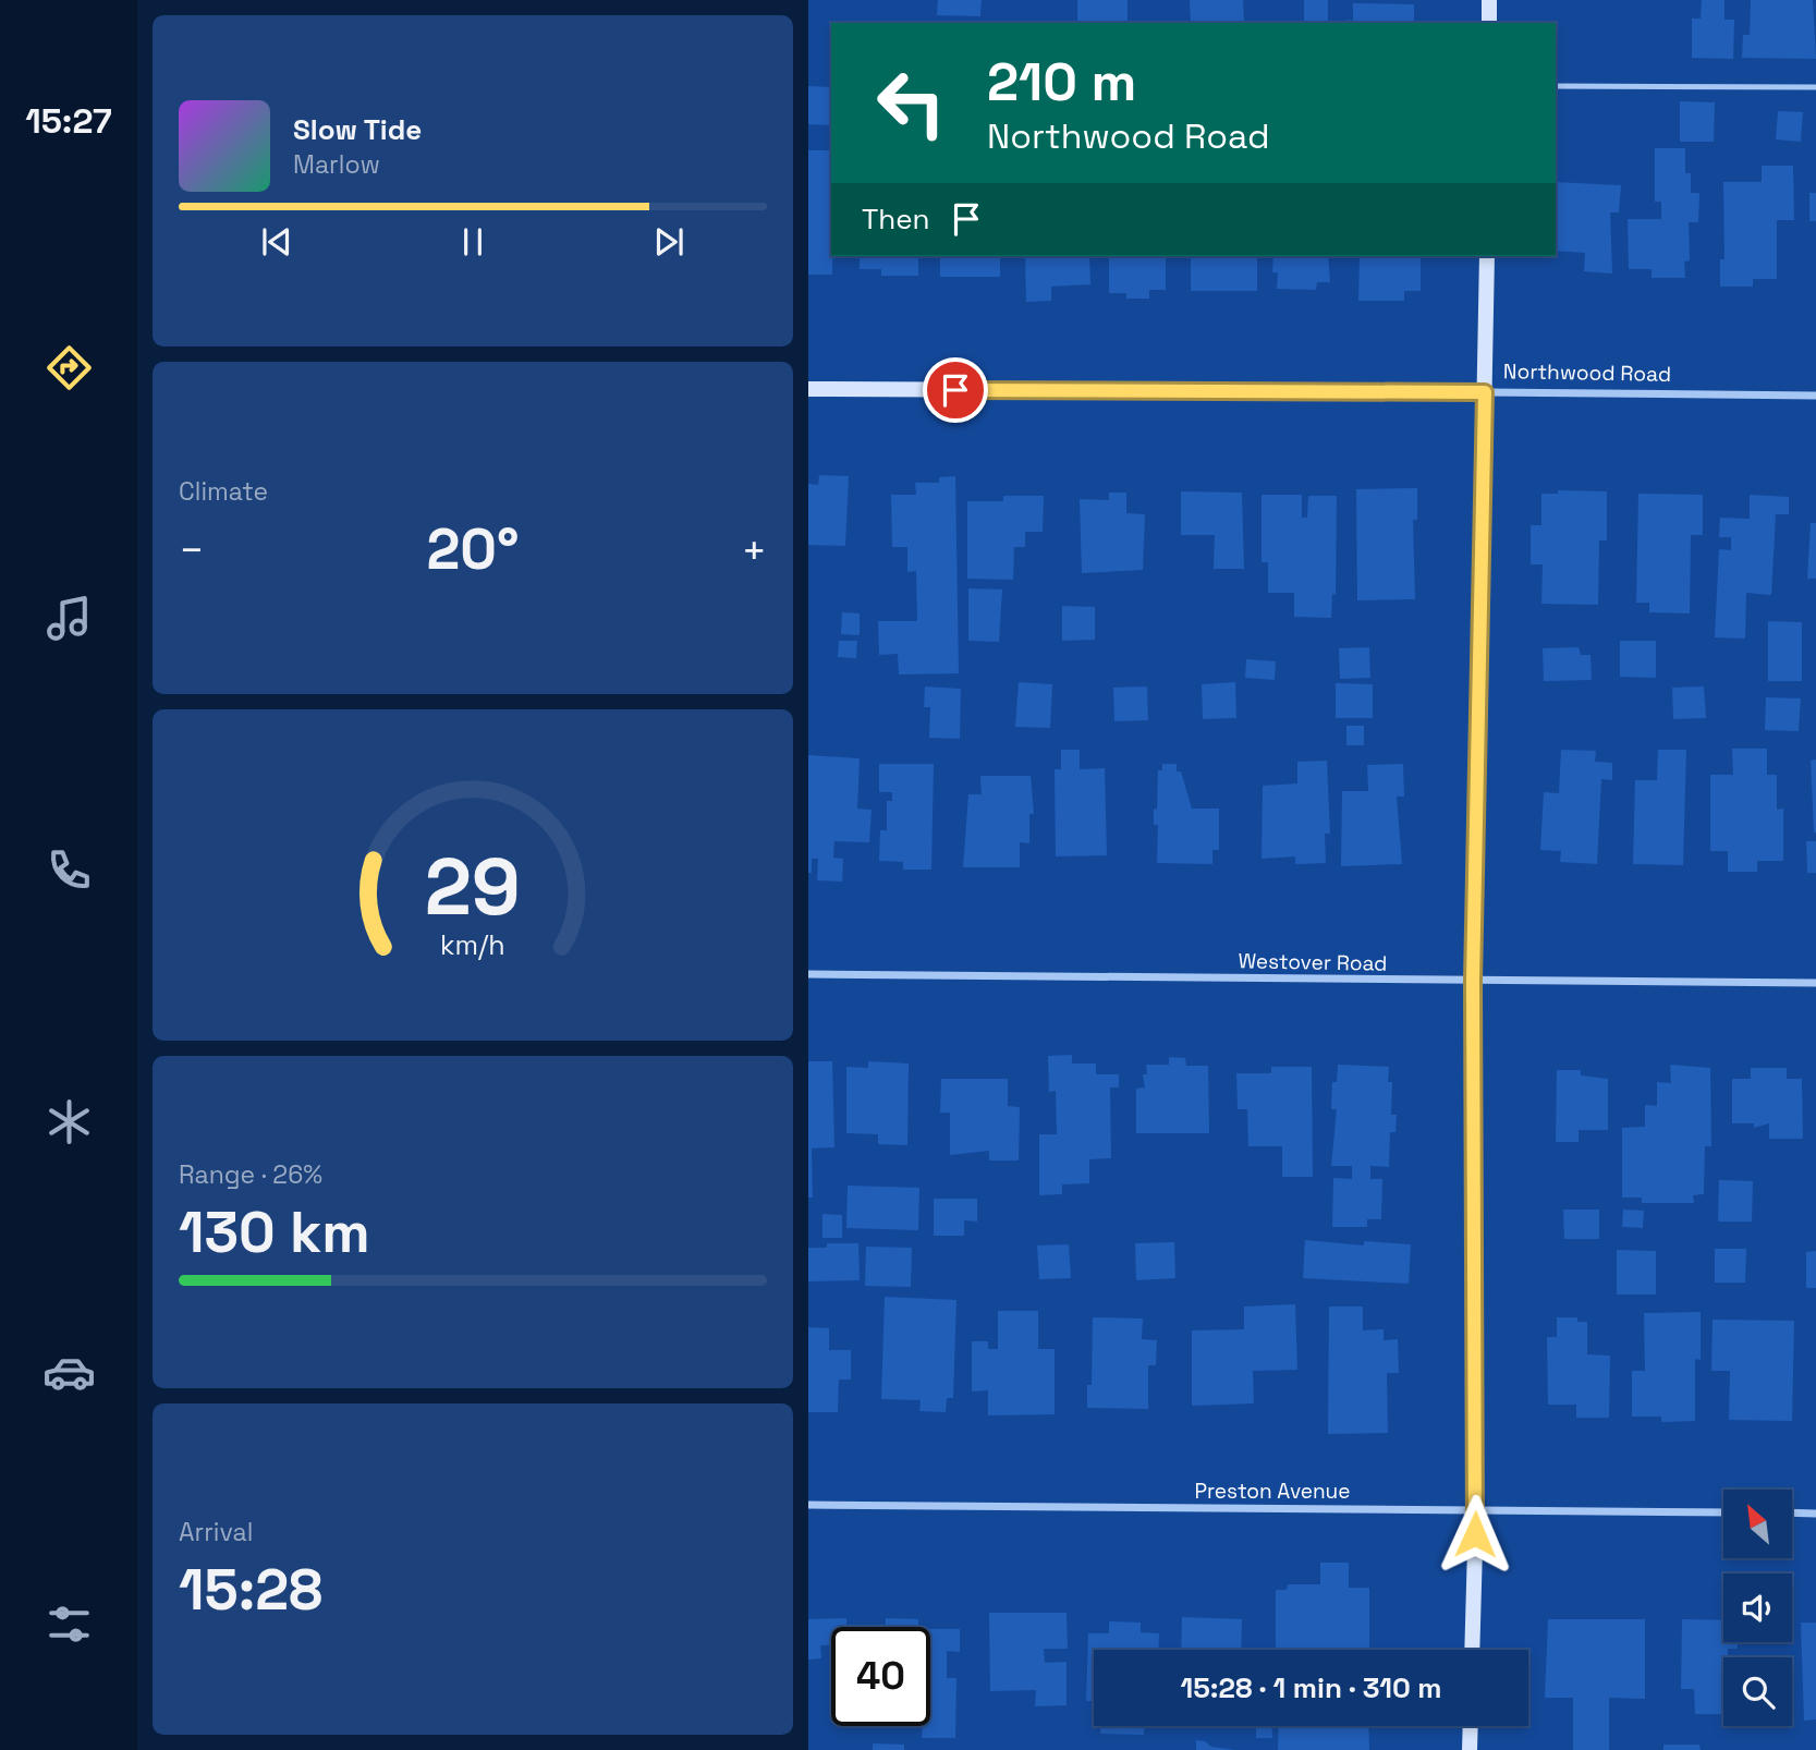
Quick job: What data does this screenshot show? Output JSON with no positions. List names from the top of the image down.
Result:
{
  "streets": {
    "street": ["Northwood Road", "Westover Road", "Preston Avenue"]
  },
  "north": "top left",
  "page": {
    "tabs": "15:27",
    "turn": ["210 m", "Northwood Road"],
    "song": ["Slow Tide", "Marlow"],
    "then": "Then",
    "tile": [
      "Climate",
      ["Range · 26%", "130 km"],
      ["Arrival", "15:28"]
    ],
    "heat": ["−", "20°", "+"],
    "limit": "40",
    "trip": "15:28 · 1 min · 310 m",
    "gauge": ["29", "km/h"]
  }
}
